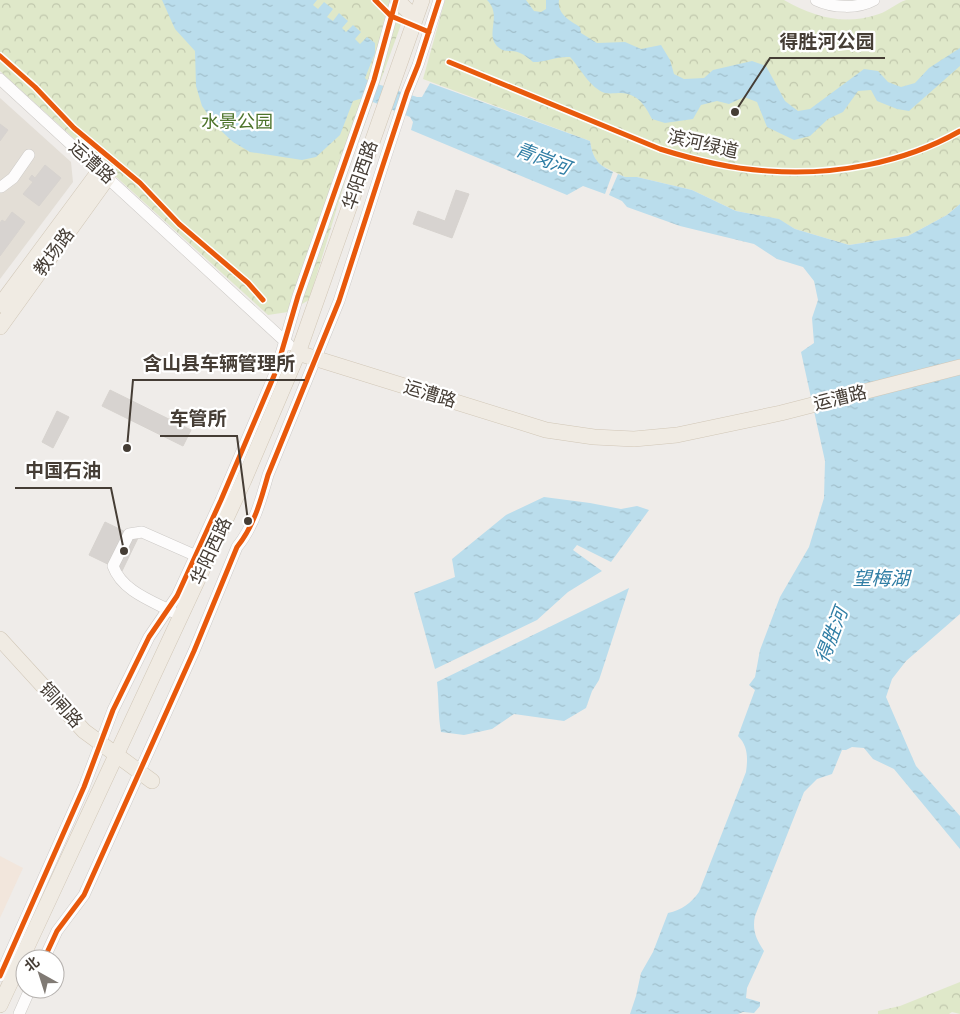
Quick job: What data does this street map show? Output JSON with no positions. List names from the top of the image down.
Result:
{
  "streets": {
    "main road": [
      "运漕路",
      "华阳西路",
      "教场路",
      "铜闸路"
    ],
    "cycle path": ["滨河绿道"]
  },
  "crossings": [
    ["运漕路", "华阳西路"],
    ["运漕路", "教场路"],
    ["华阳西路", "铜闸路"]
  ],
  "water": ["青岗河", "望梅湖", "得胜河"],
  "parks": ["水景公园"],
  "places": [
    "得胜河公园",
    "含山县车辆管理所",
    "车管所",
    "中国石油"
  ],
  "north": "top left"
}
